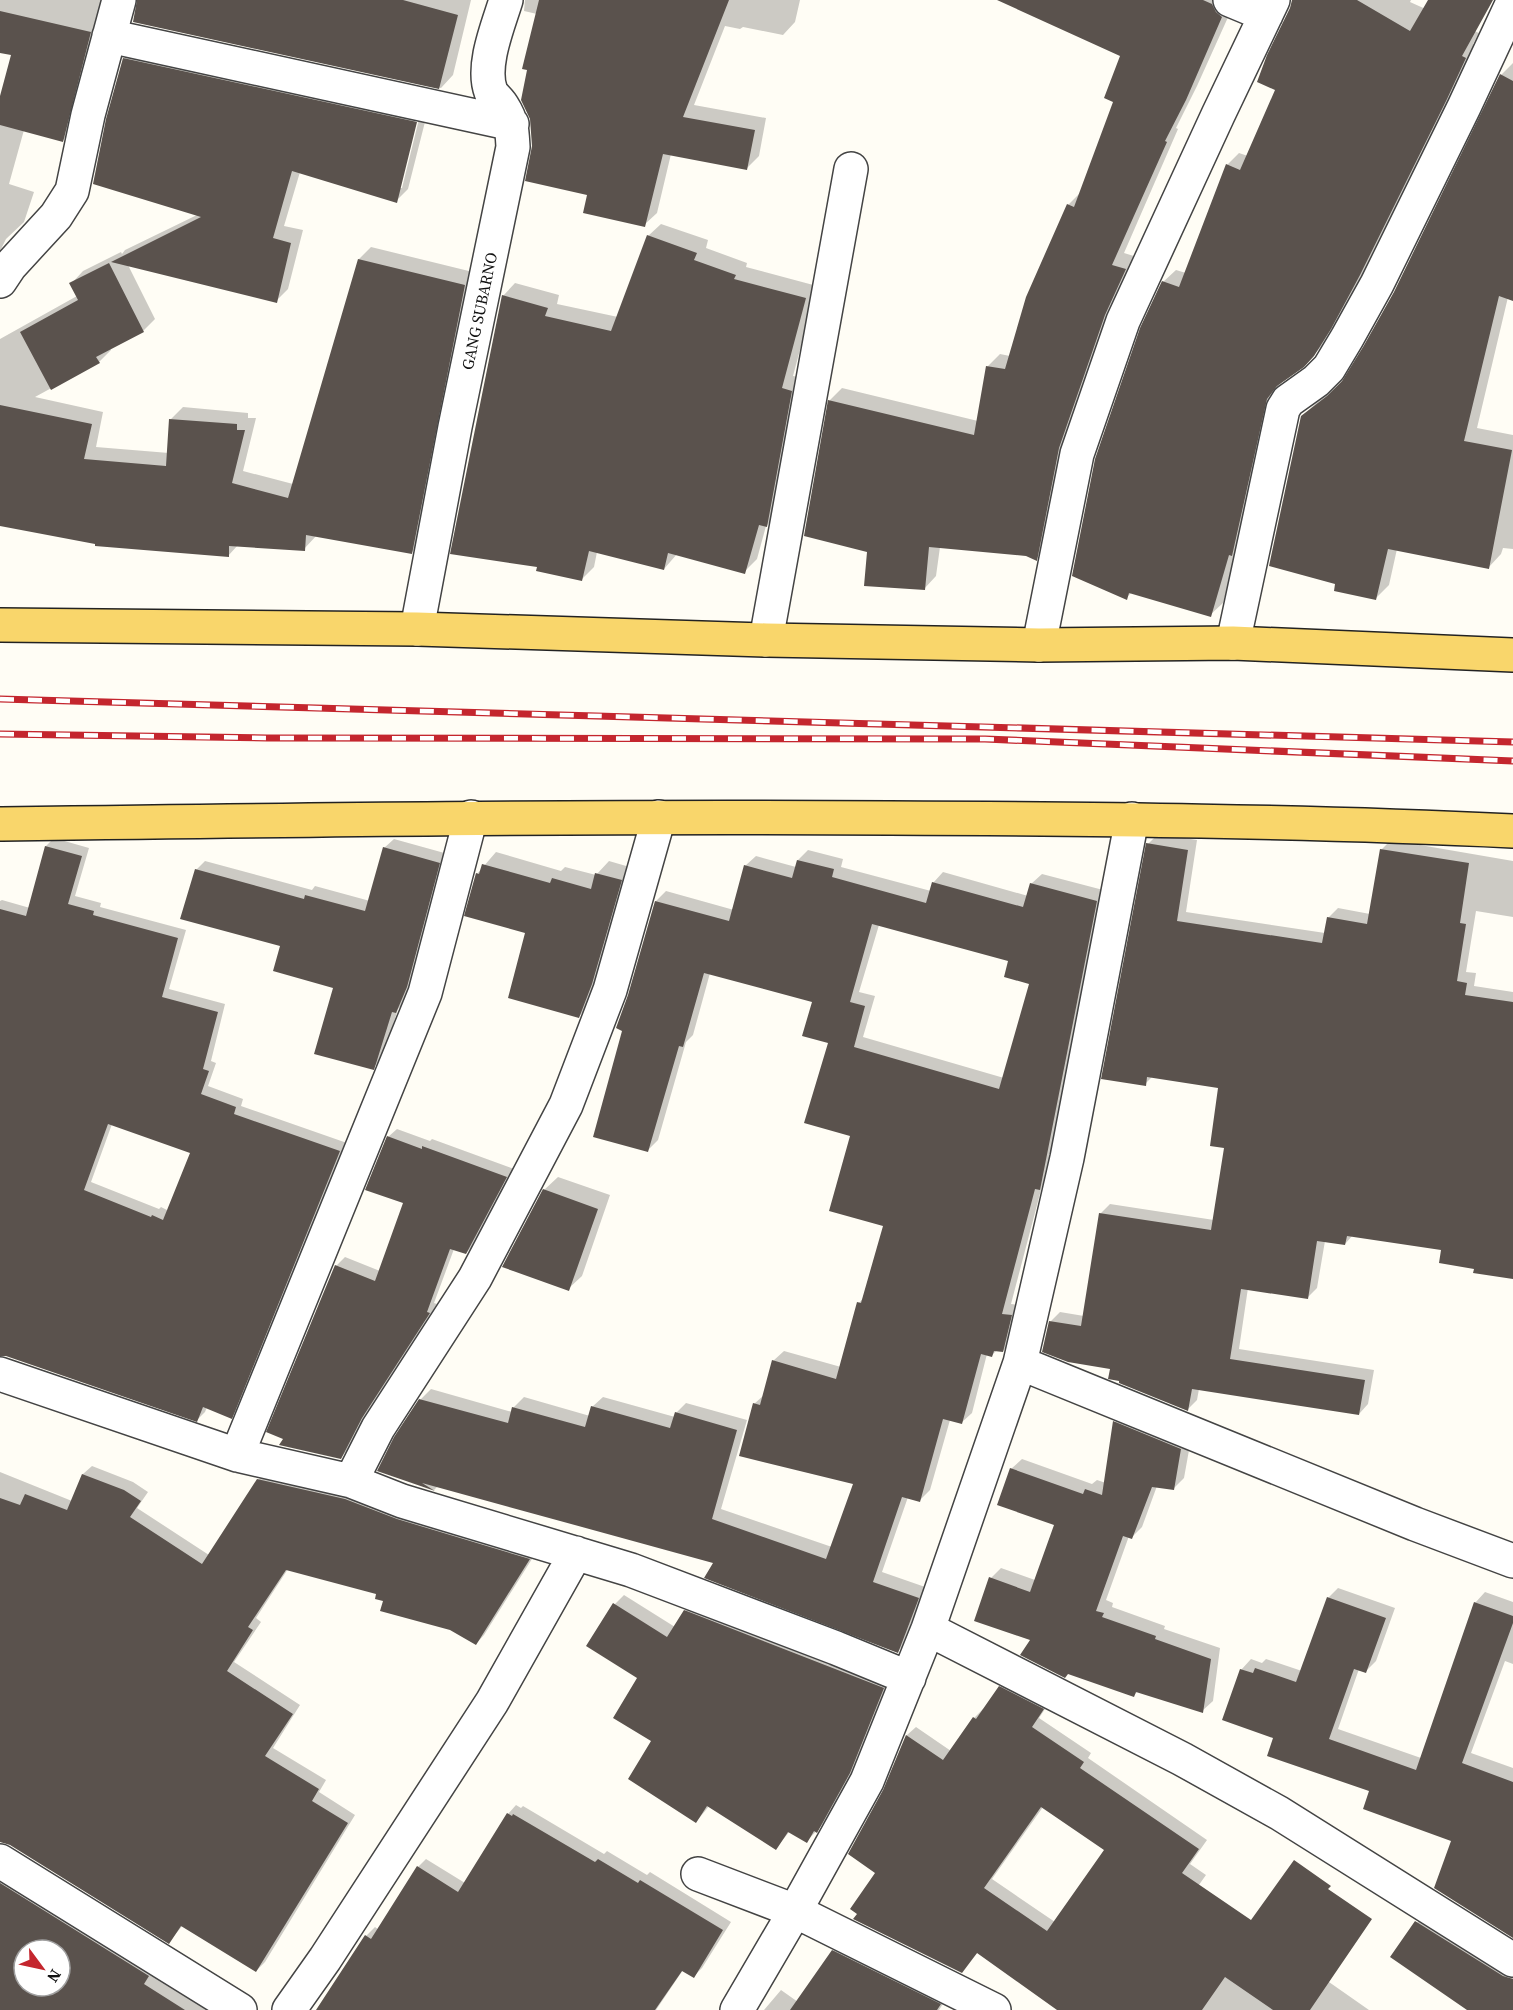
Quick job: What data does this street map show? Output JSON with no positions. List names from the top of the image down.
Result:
{
  "streets": {
    "street": ["GANG SUBARNO"]
  },
  "north": "bottom right"
}
